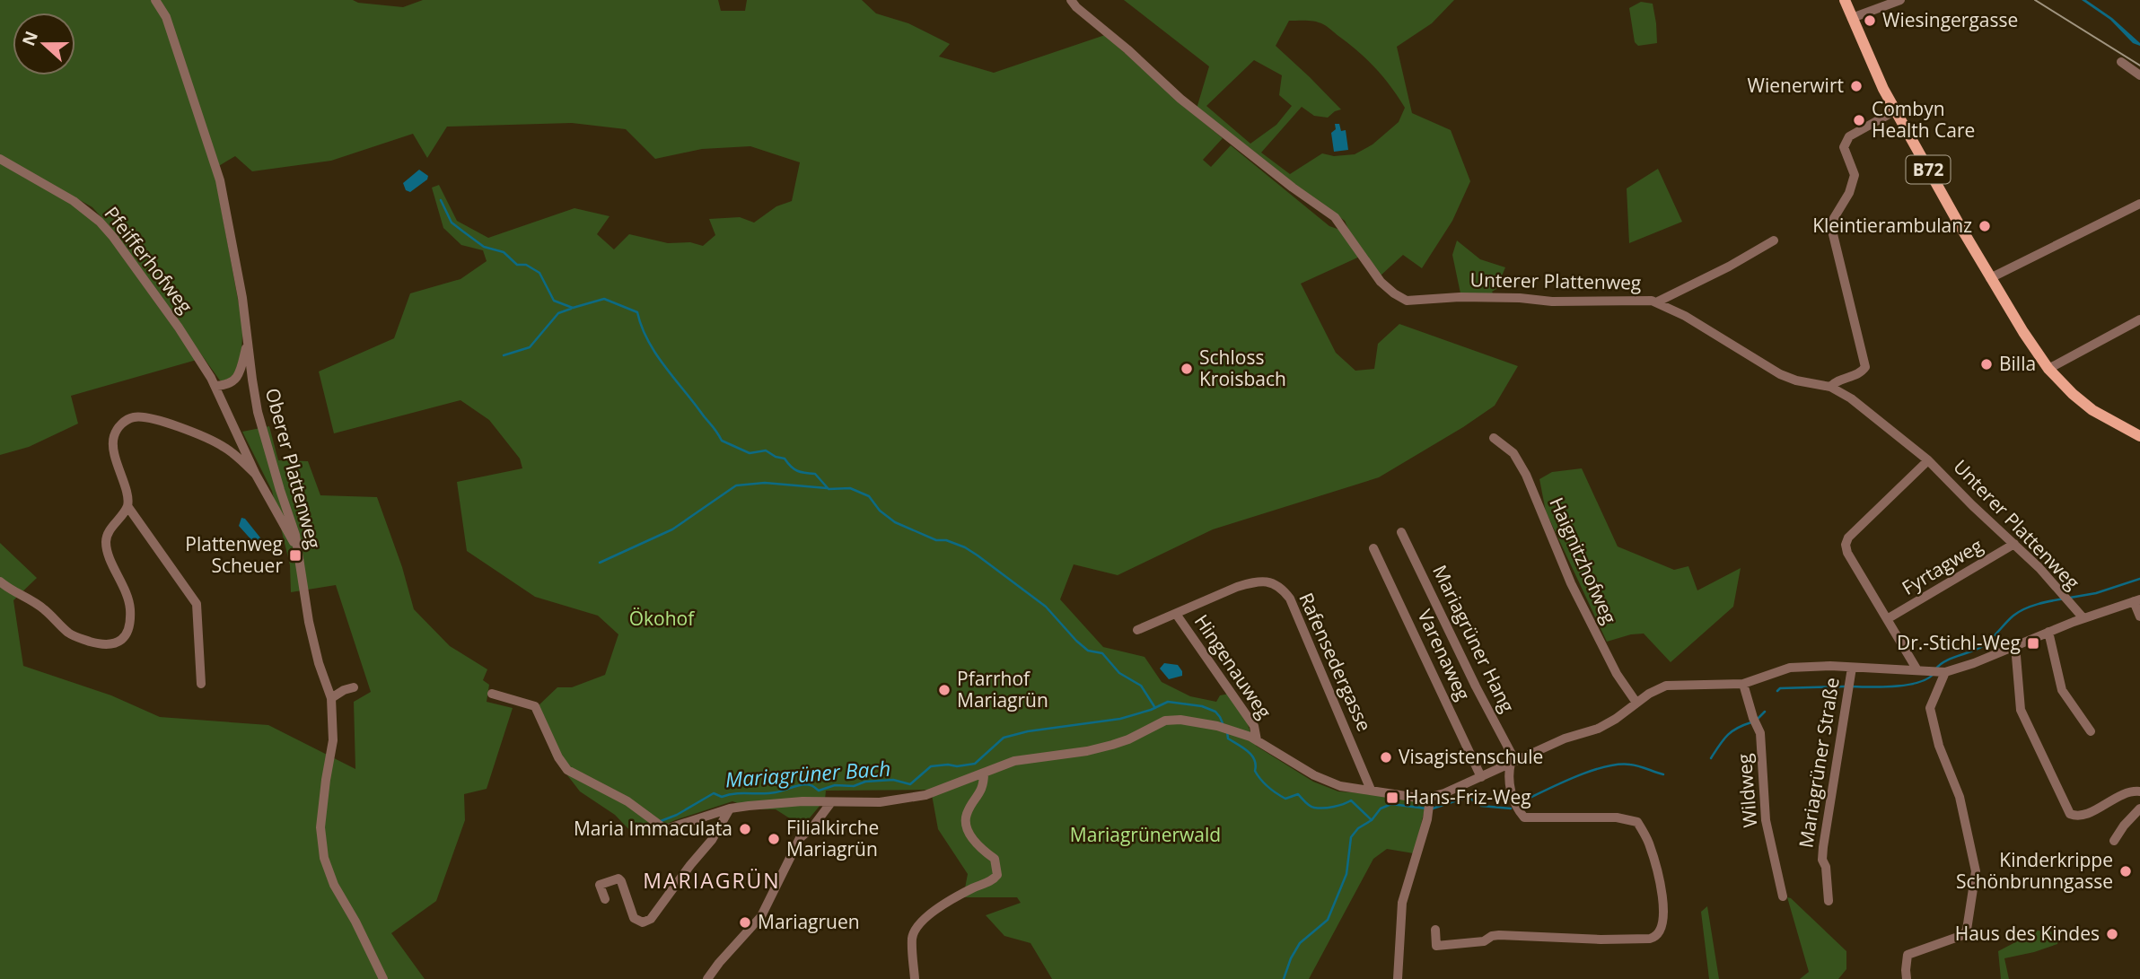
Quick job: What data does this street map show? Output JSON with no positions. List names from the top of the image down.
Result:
{
  "streets": {
    "main road": ["B72"],
    "street": [
      "Pfeifferhofweg",
      "Unterer Plattenweg",
      "Oberer Plattenweg",
      "Haignitzhofweg",
      "Fyrtagweg",
      "Mariagrüner Hang",
      "Varenaweg",
      "Rafensedergasse",
      "Hingenauweg",
      "Mariagrüner Straße",
      "Wildweg"
    ]
  },
  "crossings": [
    ["Pfeifferhofweg", "Oberer Plattenweg"],
    ["Unterer Plattenweg", "Fyrtagweg"],
    ["Unterer Plattenweg", "Mariagrüner Straße"],
    ["Haignitzhofweg", "Mariagrüner Straße"],
    ["Mariagrüner Hang", "Mariagrüner Straße"],
    ["Varenaweg", "Mariagrüner Straße"],
    ["Rafensedergasse", "Hingenauweg"],
    ["Rafensedergasse", "Mariagrüner Straße"],
    ["Hingenauweg", "Mariagrüner Straße"],
    ["Mariagrüner Straße", "Wildweg"]
  ],
  "districts": ["MARIAGRÜN"],
  "water": ["Mariagrüner Bach"],
  "parks": ["Ökohof", "Mariagrünerwald"],
  "places": {
    "other": [
      "Wiesingergasse",
      "Wienerwirt",
      "Combyn Health Care",
      "Kleintierambulanz",
      "Billa",
      "Schloss Kroisbach",
      "Pfarrhof Mariagrün",
      "Visagistenschule",
      "Maria Immaculata",
      "Filialkirche Mariagrün",
      "Kinderkrippe Schönbrunngasse",
      "Mariagruen",
      "Haus des Kindes"
    ],
    "transit": ["Plattenweg Scheuer", "Dr.-Stichl-Weg", "Hans-Friz-Weg"]
  },
  "north": "left"
}
